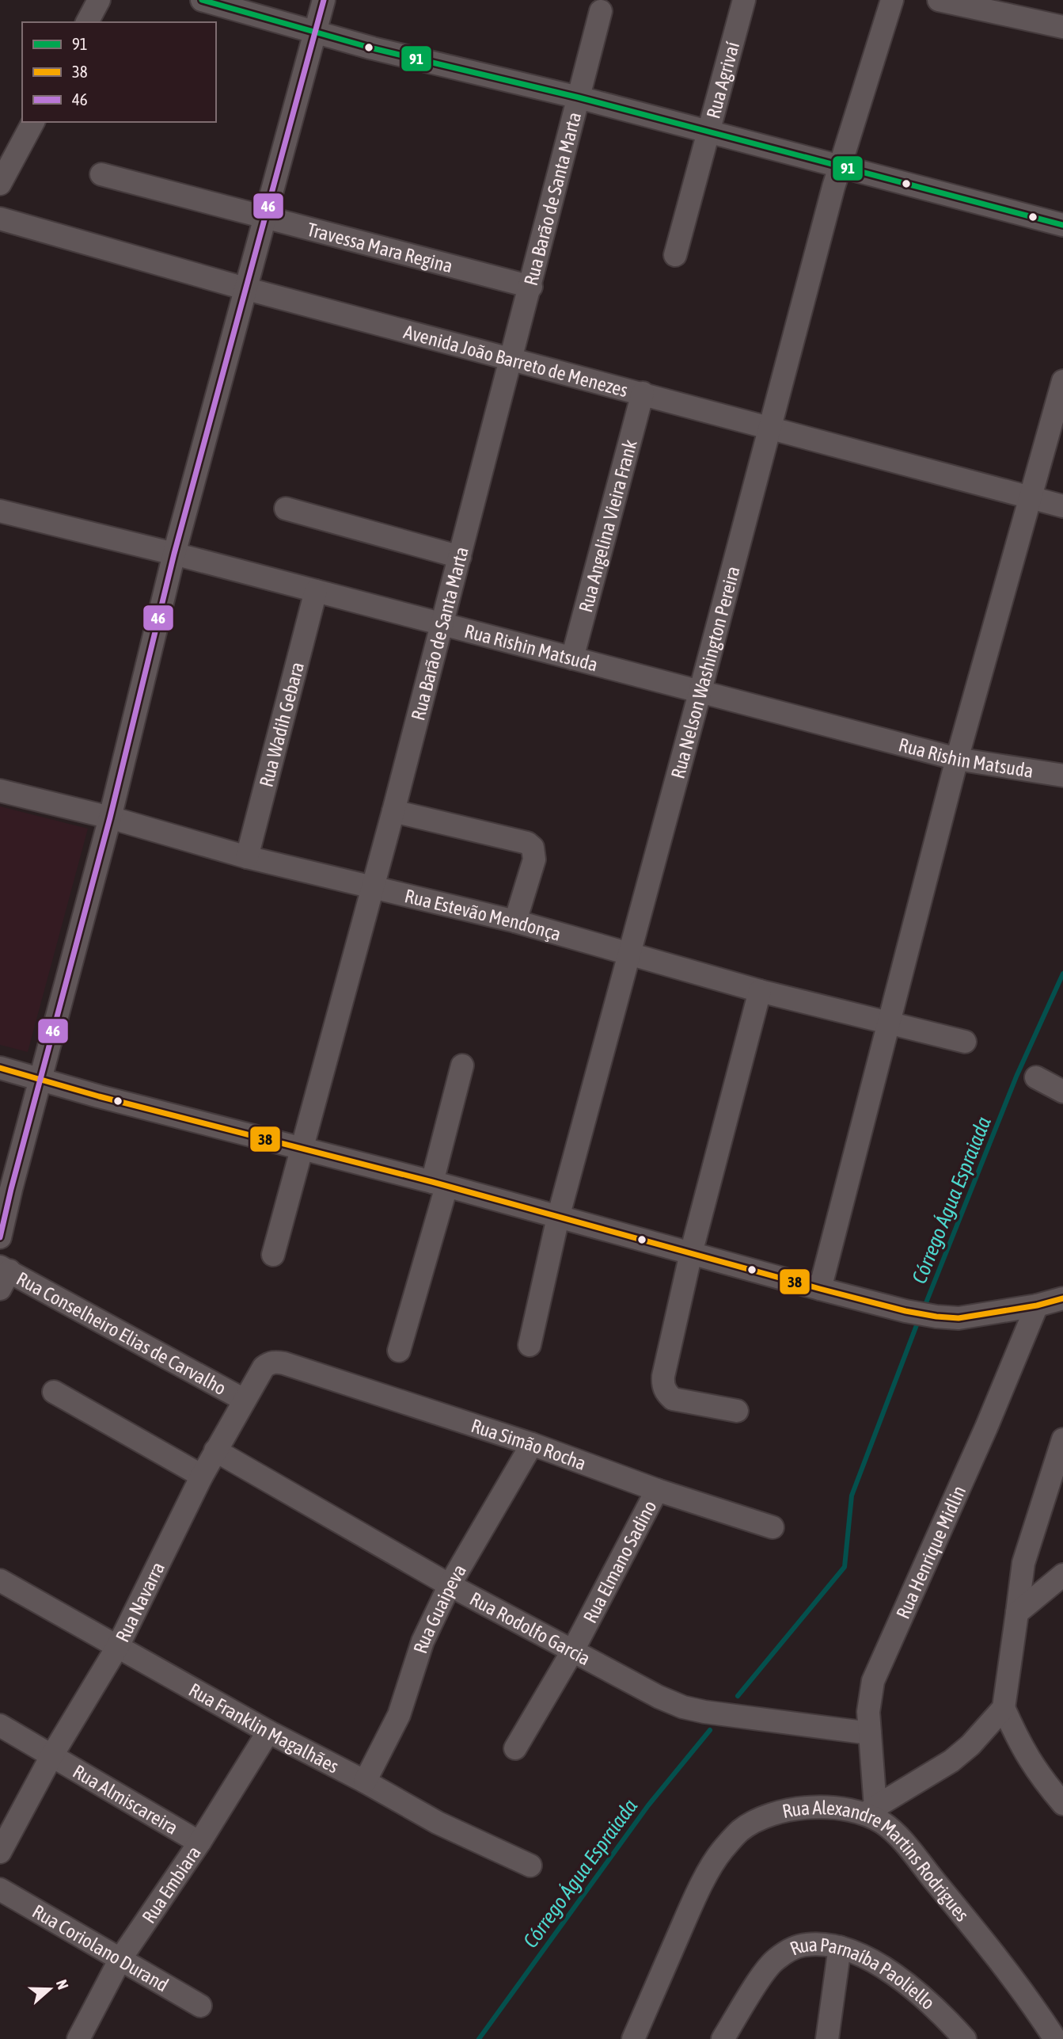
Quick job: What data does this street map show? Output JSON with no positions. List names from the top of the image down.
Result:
{
  "streets": {
    "street": [
      "Rua Agrivaí",
      "Rua Barão de Santa Marta",
      "Travessa Mara Regina",
      "Avenida João Barreto de Menezes",
      "Rua Angelina Vieira Frank",
      "Rua Rishin Matsuda",
      "Rua Nelson Washington Pereira",
      "Rua Wadih Gebara",
      "Rua Estevão Mendonça",
      "Rua Conselheiro Elias de Carvalho",
      "Rua Simão Rocha",
      "Rua Henrique Midlin",
      "Rua Elmano Sadino",
      "Rua Navarra",
      "Rua Guaipeva",
      "Rua Rodolfo Garcia",
      "Rua Franklin Magalhães",
      "Rua Almiscareira",
      "Rua Alexandre Martins Rodrigues",
      "Rua Embiara",
      "Rua Coriolano Durand",
      "Rua Parnaíba Paoliello"
    ]
  },
  "crossings": [
    ["Rua Barão de Santa Marta", "Travessa Mara Regina"],
    ["Rua Barão de Santa Marta", "Avenida João Barreto de Menezes"],
    ["Rua Barão de Santa Marta", "Rua Rishin Matsuda"],
    ["Rua Barão de Santa Marta", "Rua Estevão Mendonça"],
    ["Avenida João Barreto de Menezes", "Rua Angelina Vieira Frank"],
    ["Avenida João Barreto de Menezes", "Rua Nelson Washington Pereira"],
    ["Rua Angelina Vieira Frank", "Rua Rishin Matsuda"],
    ["Rua Rishin Matsuda", "Rua Nelson Washington Pereira"],
    ["Rua Rishin Matsuda", "Rua Wadih Gebara"],
    ["Rua Nelson Washington Pereira", "Rua Estevão Mendonça"],
    ["Rua Wadih Gebara", "Rua Estevão Mendonça"],
    ["Rua Conselheiro Elias de Carvalho", "Rua Navarra"],
    ["Rua Simão Rocha", "Rua Elmano Sadino"],
    ["Rua Simão Rocha", "Rua Navarra"],
    ["Rua Simão Rocha", "Rua Guaipeva"],
    ["Rua Henrique Midlin", "Rua Rodolfo Garcia"],
    ["Rua Henrique Midlin", "Rua Alexandre Martins Rodrigues"],
    ["Rua Elmano Sadino", "Rua Rodolfo Garcia"],
    ["Rua Navarra", "Rua Rodolfo Garcia"],
    ["Rua Navarra", "Rua Franklin Magalhães"],
    ["Rua Navarra", "Rua Almiscareira"],
    ["Rua Guaipeva", "Rua Rodolfo Garcia"],
    ["Rua Guaipeva", "Rua Franklin Magalhães"],
    ["Rua Franklin Magalhães", "Rua Embiara"],
    ["Rua Almiscareira", "Rua Embiara"],
    ["Rua Embiara", "Rua Coriolano Durand"]
  ],
  "water": ["Córrego Água Espraiada"],
  "lines": ["transit line 91", "transit line 46", "transit line 38"],
  "legend": ["91", "38", "46"],
  "north": "right"
}
